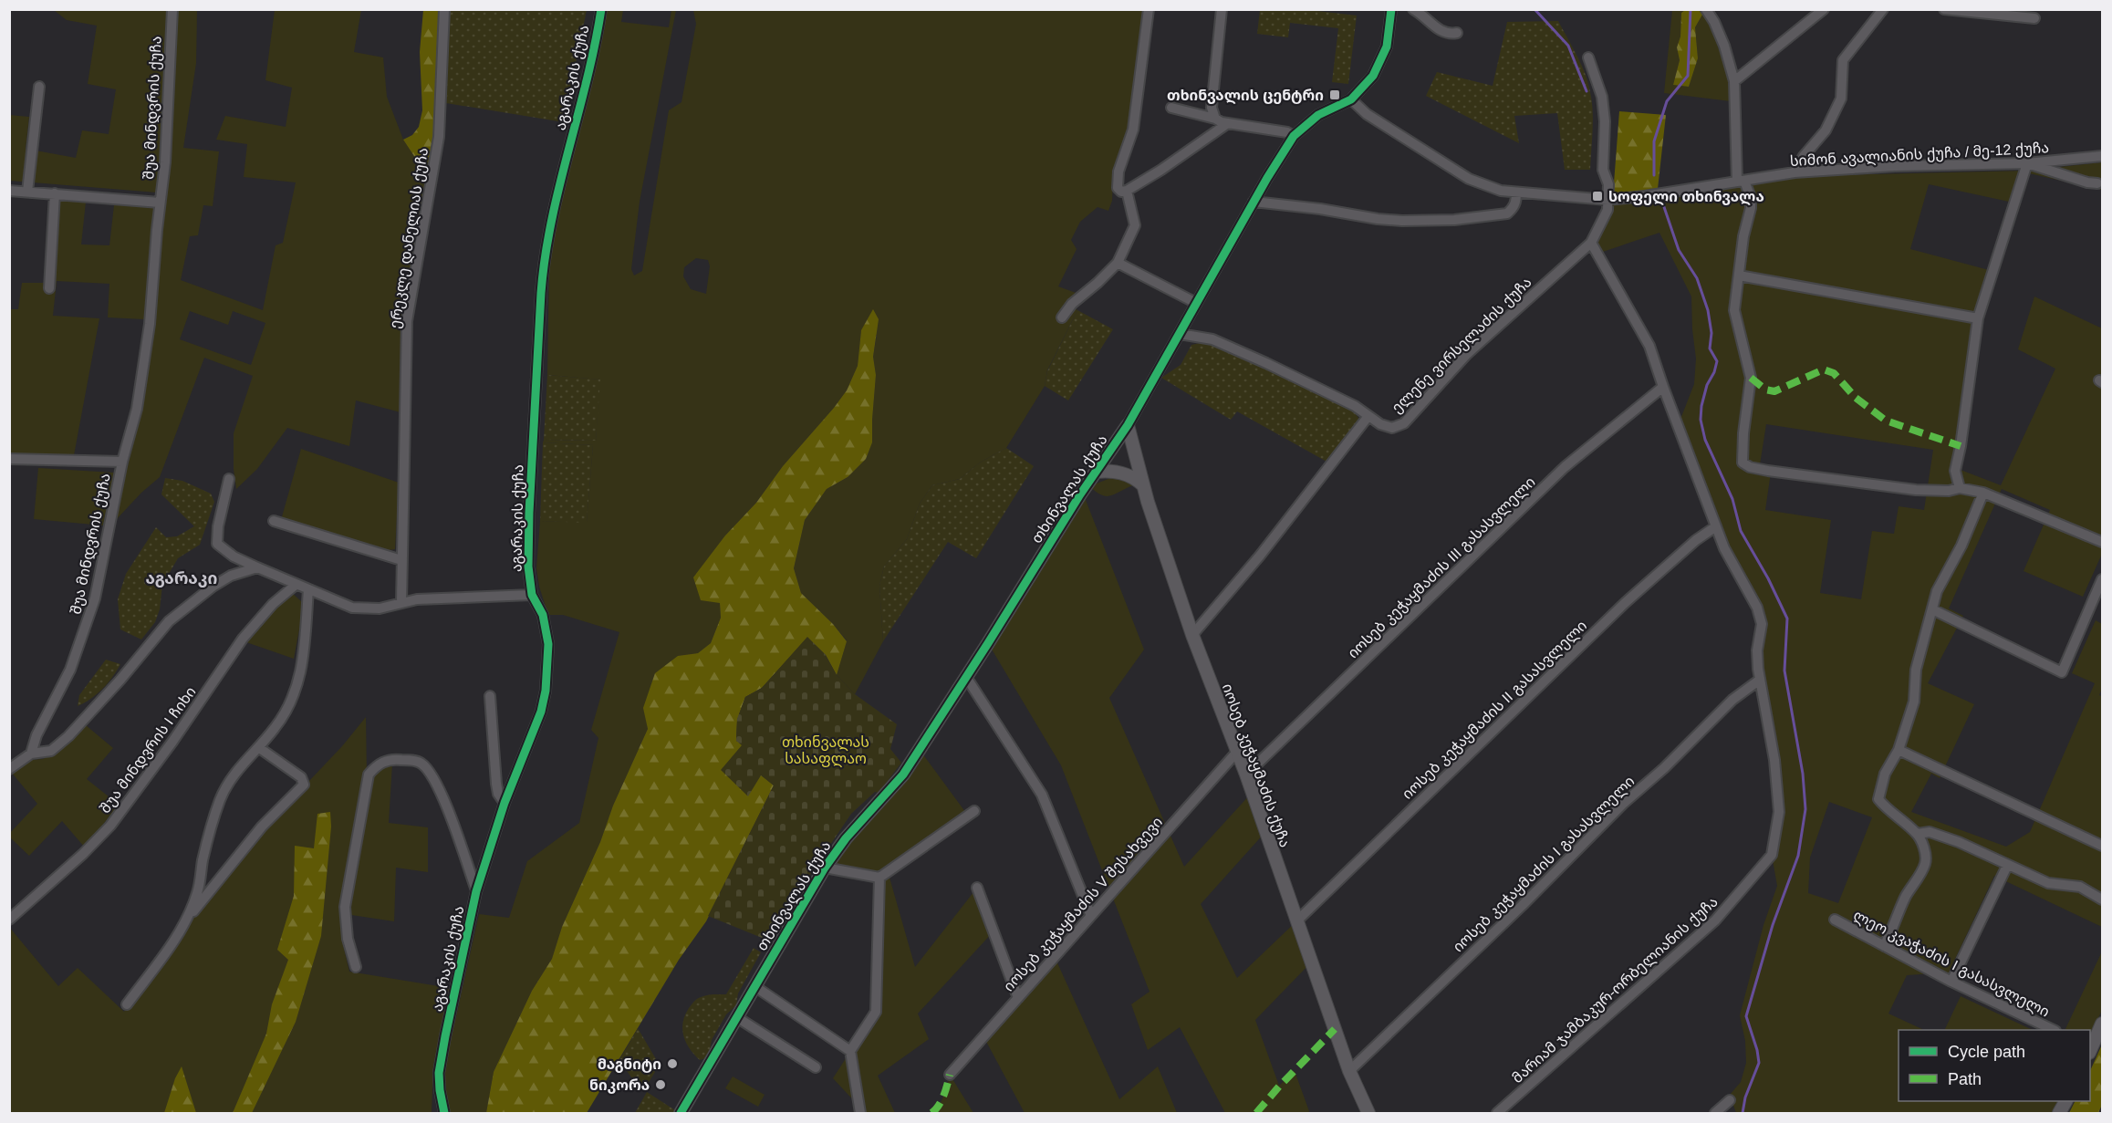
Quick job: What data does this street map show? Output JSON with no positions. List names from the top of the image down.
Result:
{
  "streets": {
    "street": [
      "აგარაკის ქუჩა",
      "შუა მინდვრის ქუჩა",
      "სიმონ ავალიანის ქუჩა / მე-12 ქუჩა",
      "ერეკლე დანელიას ქუჩა",
      "ელენე ვირსელაძის ქუჩა",
      "თხინვალას ქუჩა",
      "იოსებ კეჭაყმაძის III გასასვლელი",
      "იოსებ კეჭაყმაძის II გასასვლელი",
      "შუა მინდვრის I ჩიხი",
      "იოსებ კეჭაყმაძის ქუჩა",
      "იოსებ კეჭაყმაძის I გასასვლელი",
      "იოსებ კეჭაყმაძის V შესახვევი",
      "ლეო კვაჭაძის I გასასვლელი",
      "მარიამ ჯამბაკურ-ორბელიანის ქუჩა"
    ]
  },
  "crossings": [
    ["სიმონ ავალიანის ქუჩა / მე-12 ქუჩა", "ელენე ვირსელაძის ქუჩა"],
    ["სიმონ ავალიანის ქუჩა / მე-12 ქუჩა", "თხინვალას ქუჩა"],
    ["ელენე ვირსელაძის ქუჩა", "თხინვალას ქუჩა"],
    ["ელენე ვირსელაძის ქუჩა", "მარიამ ჯამბაკურ-ორბელიანის ქუჩა"],
    ["თხინვალას ქუჩა", "იოსებ კეჭაყმაძის ქუჩა"],
    ["იოსებ კეჭაყმაძის III გასასვლელი", "იოსებ კეჭაყმაძის ქუჩა"],
    ["იოსებ კეჭაყმაძის III გასასვლელი", "მარიამ ჯამბაკურ-ორბელიანის ქუჩა"],
    ["იოსებ კეჭაყმაძის II გასასვლელი", "იოსებ კეჭაყმაძის ქუჩა"],
    ["იოსებ კეჭაყმაძის II გასასვლელი", "მარიამ ჯამბაკურ-ორბელიანის ქუჩა"],
    ["იოსებ კეჭაყმაძის ქუჩა", "იოსებ კეჭაყმაძის I გასასვლელი"],
    ["იოსებ კეჭაყმაძის ქუჩა", "იოსებ კეჭაყმაძის V შესახვევი"],
    ["იოსებ კეჭაყმაძის I გასასვლელი", "მარიამ ჯამბაკურ-ორბელიანის ქუჩა"]
  ],
  "districts": ["აგარაკი"],
  "parks": ["თხინვალას სასაფლაო"],
  "places": {
    "transit": ["თხინვალის ცენტრი", "სოფელი თხინვალა"],
    "other": ["მაგნიტი", "ნიკორა"]
  },
  "legend": ["Cycle path", "Path"]
}
